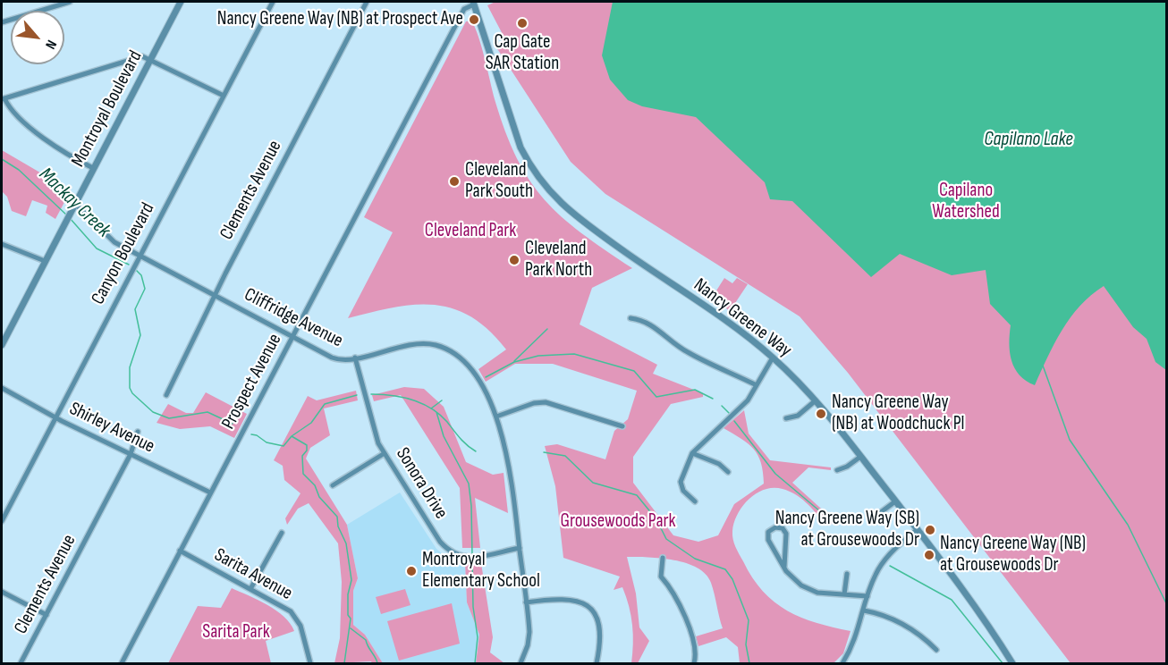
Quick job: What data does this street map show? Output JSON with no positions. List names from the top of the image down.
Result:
{
  "streets": {
    "street": [
      "Montroyal Boulevard",
      "Clements Avenue",
      "Canyon Boulevard",
      "Cliffridge Avenue",
      "Nancy Greene Way",
      "Prospect Avenue",
      "Shirley Avenue",
      "Sonora Drive",
      "Sarita Avenue"
    ]
  },
  "crossings": [
    ["Montroyal Boulevard", "Cliffridge Avenue"],
    ["Clements Avenue", "Cliffridge Avenue"],
    ["Clements Avenue", "Shirley Avenue"],
    ["Canyon Boulevard", "Cliffridge Avenue"],
    ["Canyon Boulevard", "Shirley Avenue"],
    ["Cliffridge Avenue", "Prospect Avenue"],
    ["Cliffridge Avenue", "Sonora Drive"],
    ["Nancy Greene Way", "Prospect Avenue"],
    ["Prospect Avenue", "Shirley Avenue"],
    ["Prospect Avenue", "Sarita Avenue"]
  ],
  "water": ["Capilano Lake", "Mackay Creek"],
  "parks": [
    "Capilano Watershed",
    "Cleveland Park",
    "Grousewoods Park",
    "Sarita Park"
  ],
  "places": [
    "Nancy Greene Way (NB) at Prospect Ave",
    "Cap Gate SAR Station",
    "Cleveland Park South",
    "Cleveland Park North",
    "Nancy Greene Way (NB) at Woodchuck Pl",
    "Nancy Greene Way (SB) at Grousewoods Dr",
    "Nancy Greene Way (NB) at Grousewoods Dr",
    "Montroyal Elementary School"
  ],
  "north": "bottom right"
}
